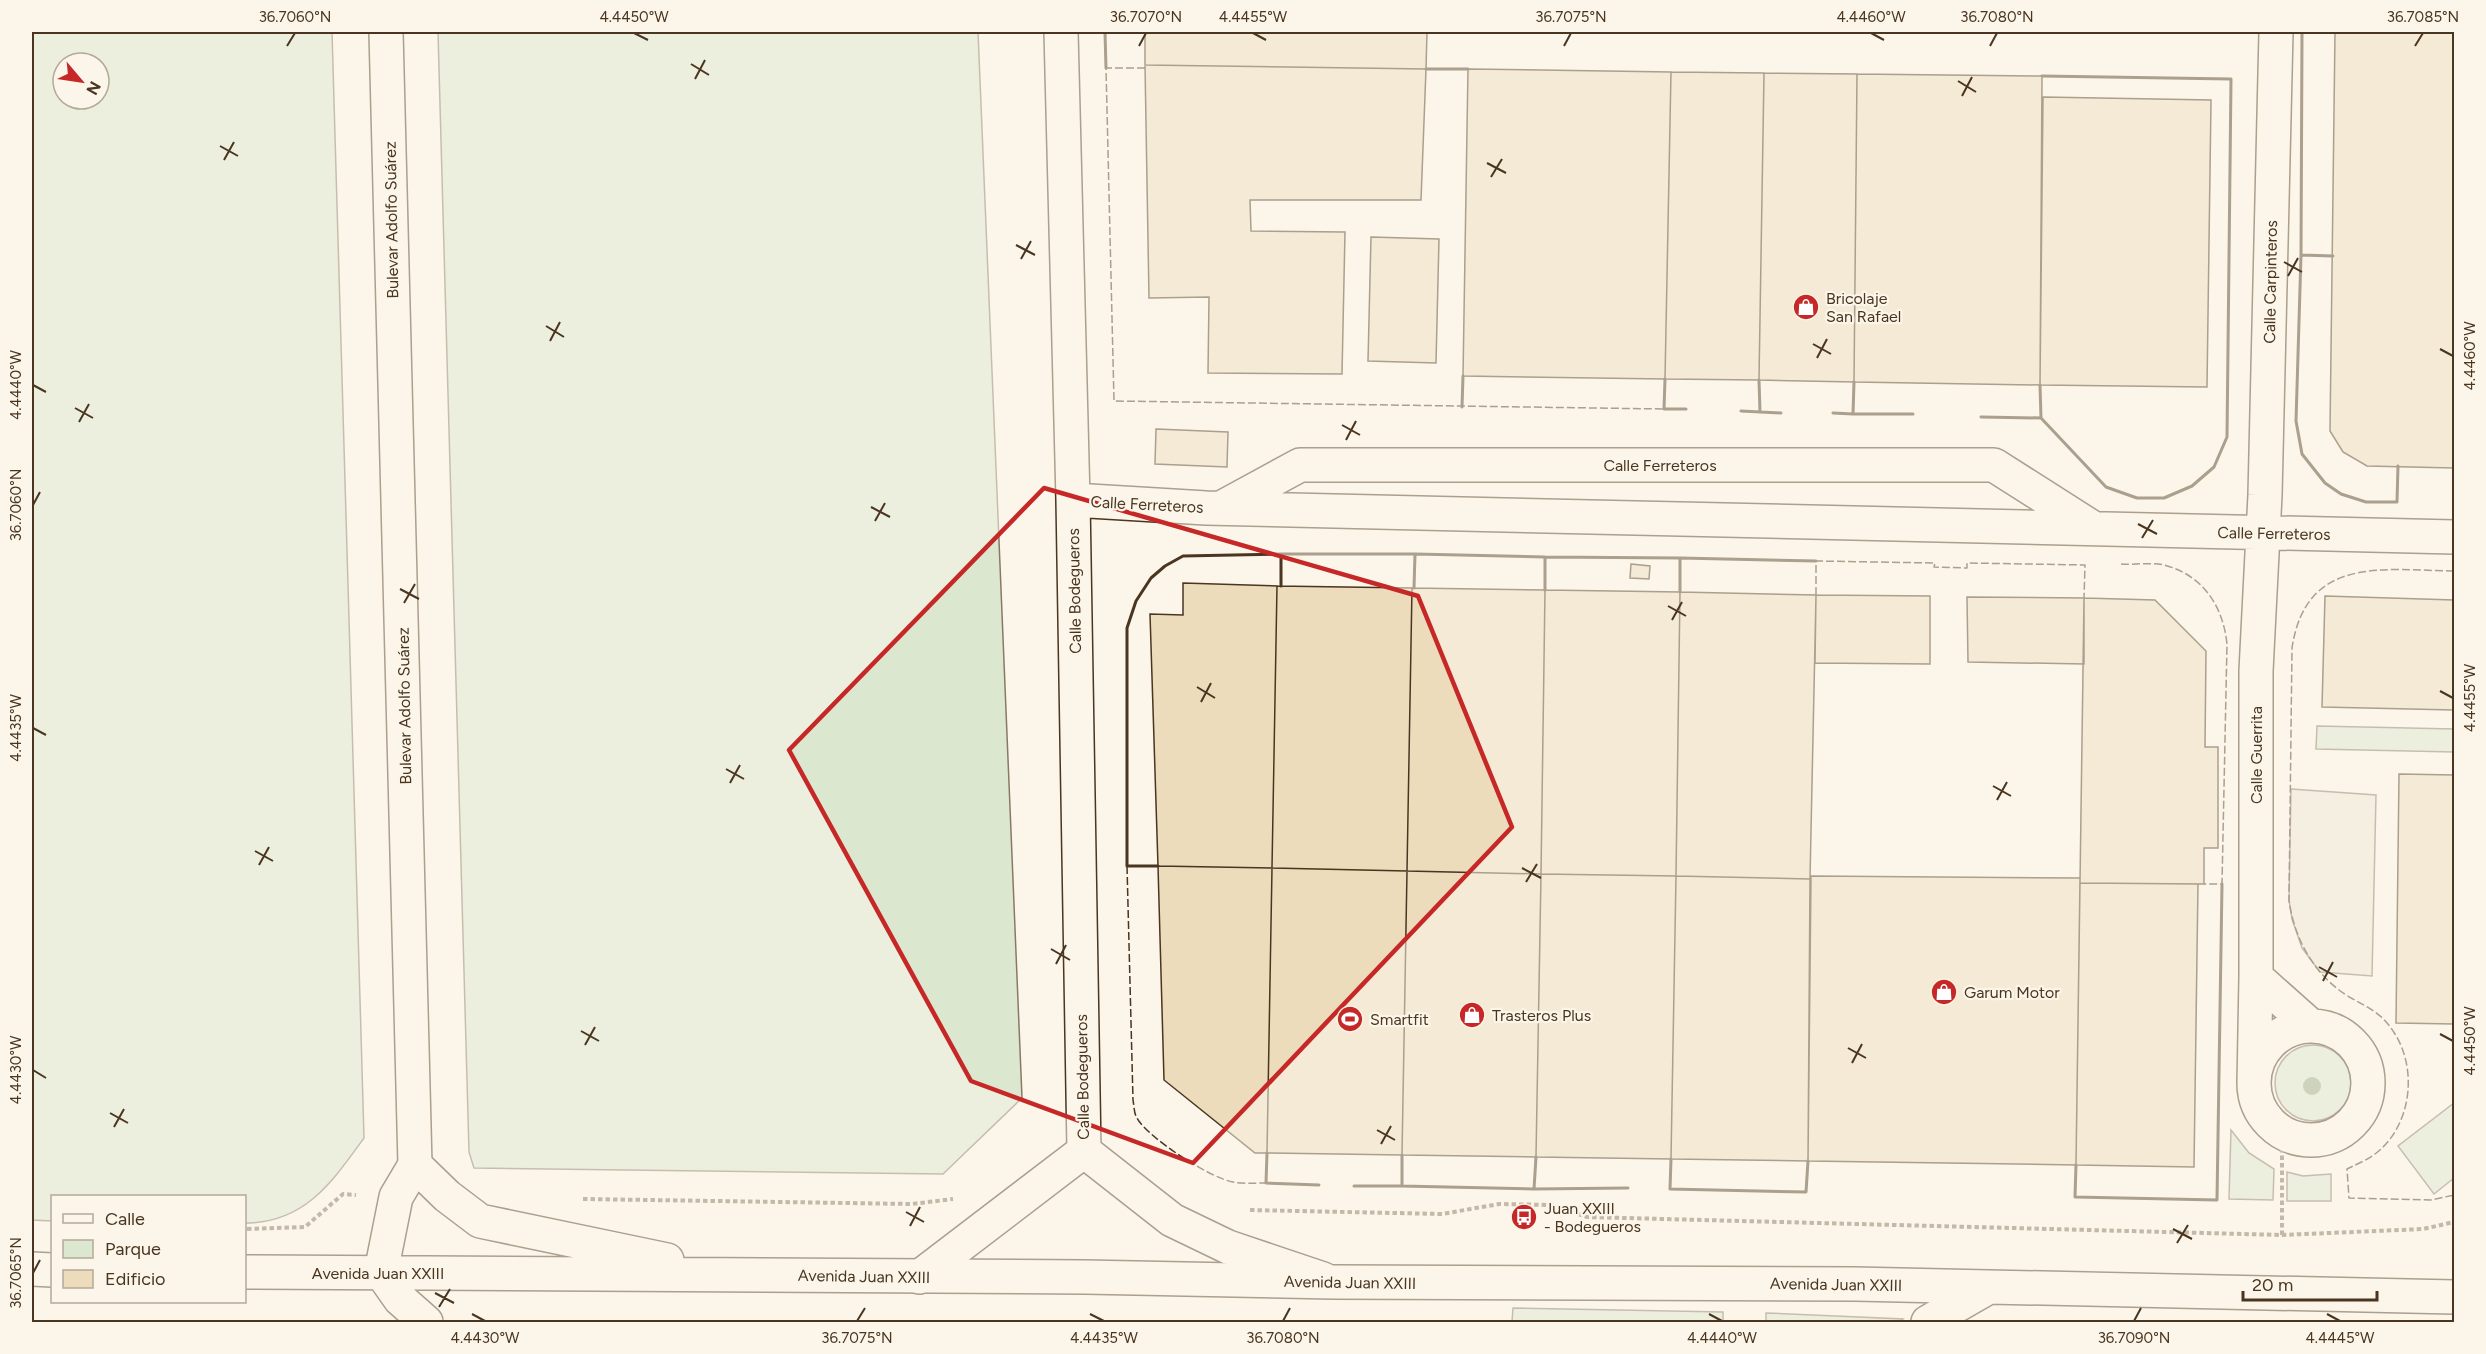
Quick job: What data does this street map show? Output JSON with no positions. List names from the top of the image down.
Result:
{
  "streets": {
    "street": [
      "Bulevar Adolfo Suárez",
      "Calle Carpinteros",
      "Calle Ferreteros",
      "Calle Bodegueros",
      "Calle Guerrita",
      "Avenida Juan XXIII"
    ]
  },
  "crossings": [
    ["Calle Carpinteros", "Calle Ferreteros"],
    ["Calle Carpinteros", "Calle Guerrita"],
    ["Calle Ferreteros", "Calle Bodegueros"],
    ["Calle Ferreteros", "Calle Guerrita"],
    ["Calle Bodegueros", "Avenida Juan XXIII"]
  ],
  "places": {
    "shop": ["Bricolaje San Rafael", "Garum Motor", "Trasteros Plus"],
    "sports": ["Smartfit"],
    "bus stop": ["Juan XXIII - Bodegueros"]
  },
  "legend": ["Calle", "Parque", "Edificio"],
  "scale_bar": "20 m",
  "north": "bottom right",
  "coordinates": [
    "36.7060°N",
    "4.4450°W",
    "36.7070°N",
    "4.4455°W",
    "36.7075°N",
    "4.4460°W",
    "36.7080°N",
    "36.7085°N",
    "4.4440°W",
    "4.4435°W",
    "4.4430°W",
    "36.7065°N",
    "36.7090°N",
    "4.4445°W"
  ]
}
